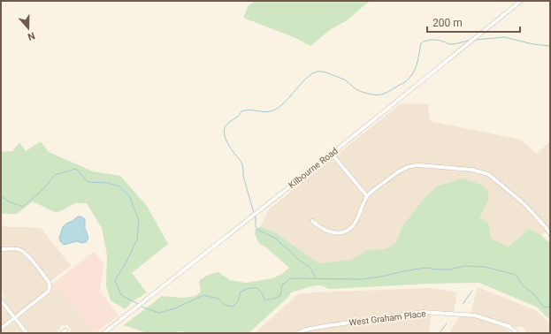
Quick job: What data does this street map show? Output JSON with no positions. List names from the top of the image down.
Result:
{
  "streets": {
    "street": ["Kilbourne Road", "West Graham Place"]
  },
  "scale_bar": "200 m",
  "north": "bottom"
}
